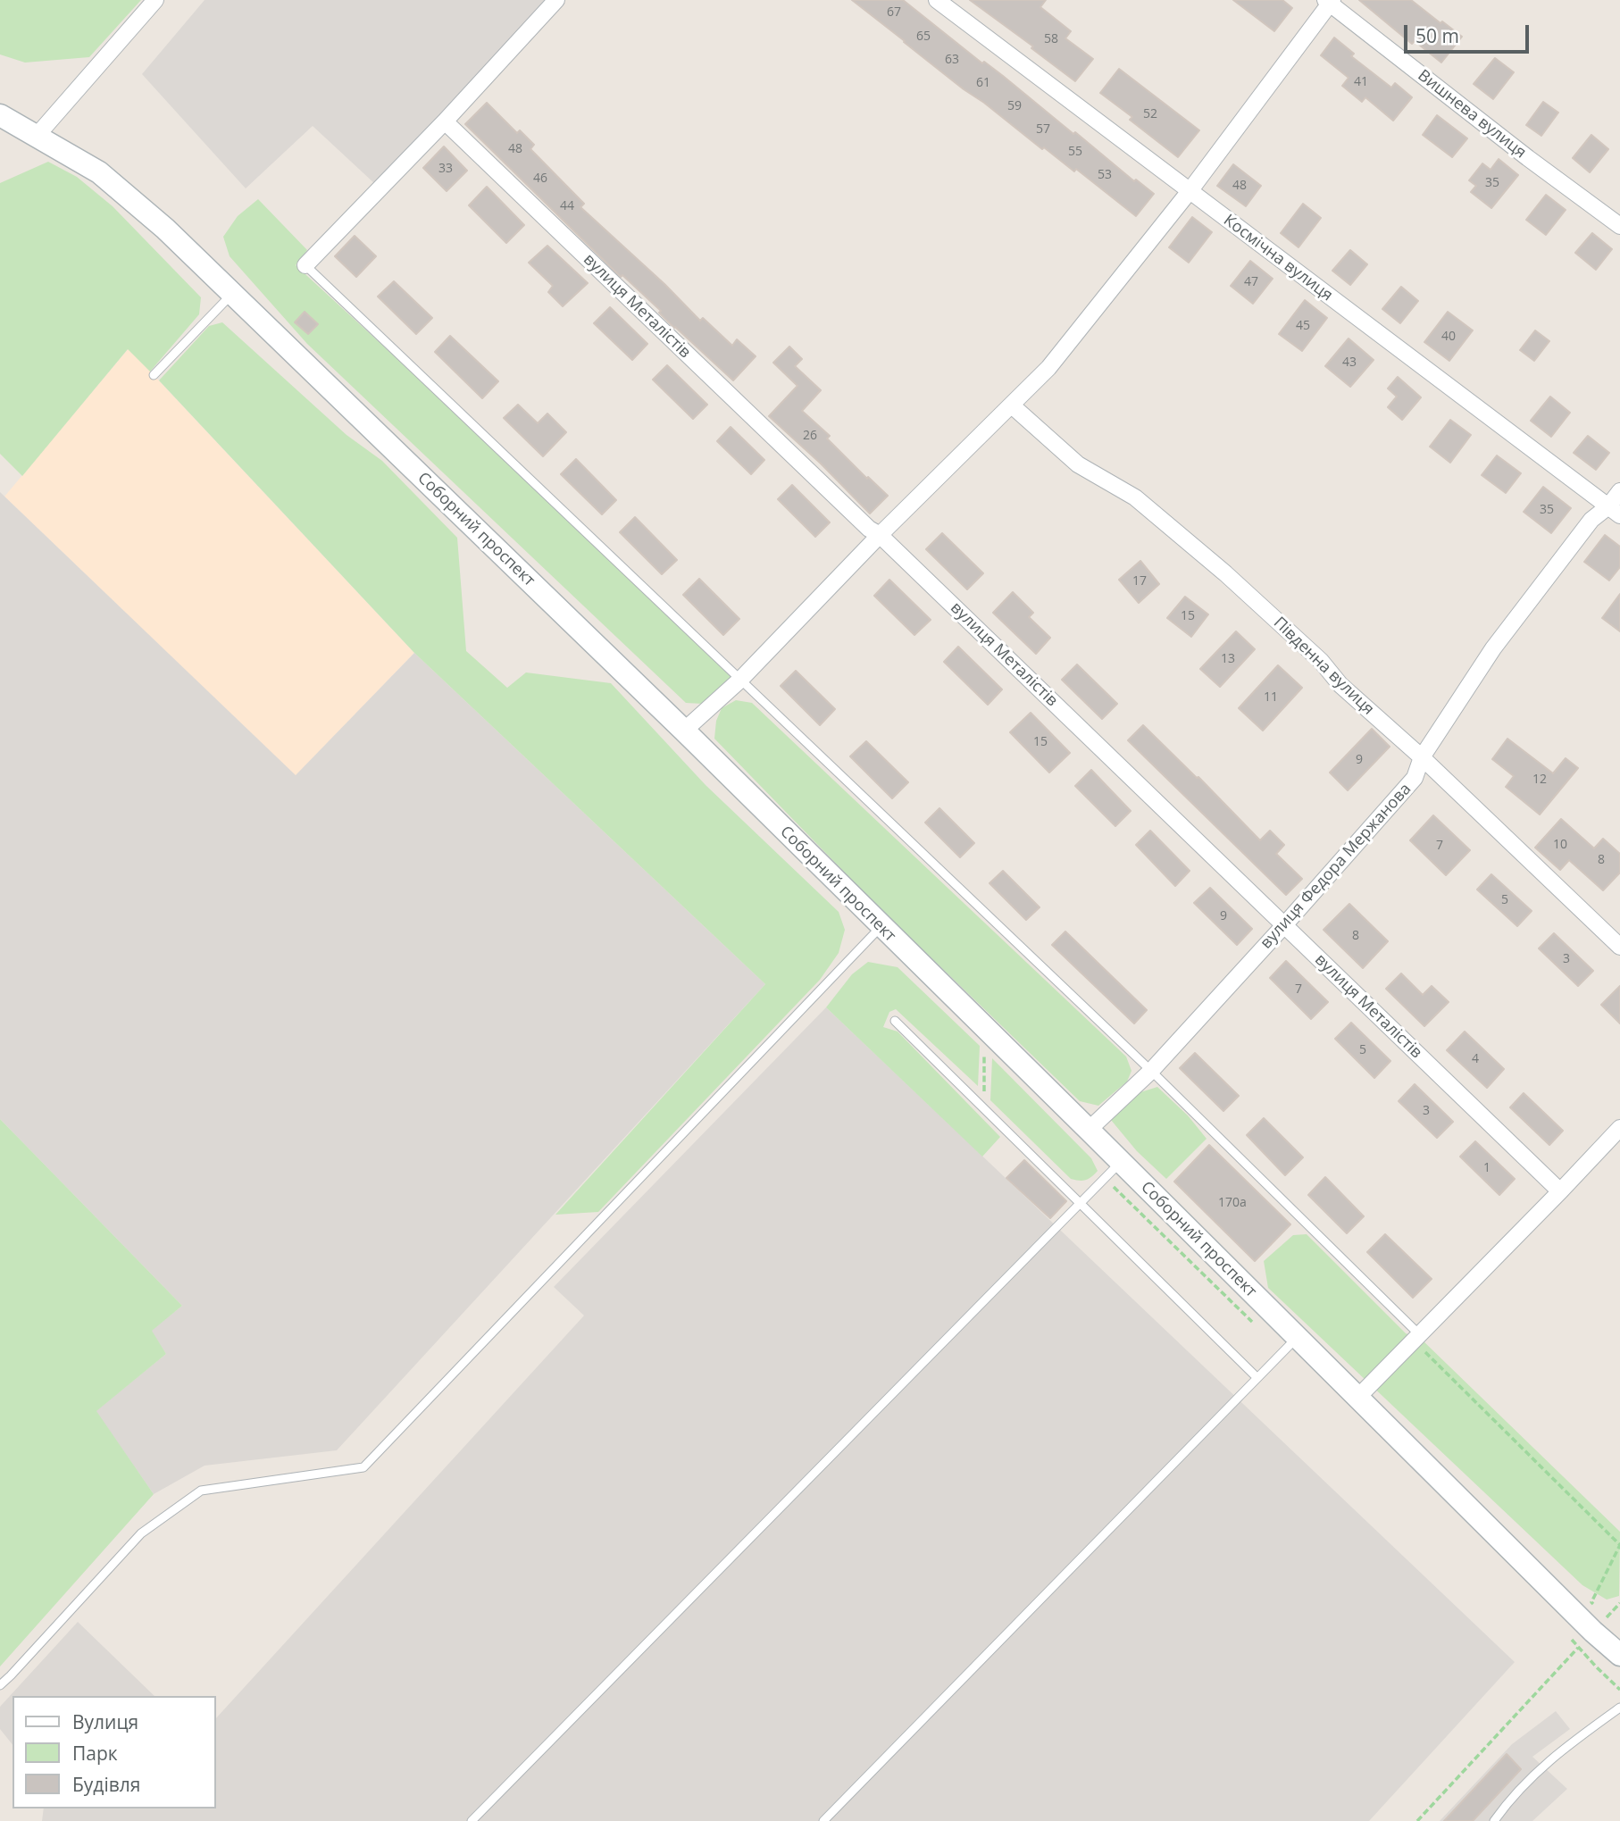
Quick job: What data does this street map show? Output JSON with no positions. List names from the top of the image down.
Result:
{
  "streets": {
    "main road": ["Соборний проспект"],
    "street": [
      "Вишнева вулиця",
      "Космічна вулиця",
      "вулиця Металістів",
      "Південна вулиця",
      "вулиця Федора Мержанова"
    ]
  },
  "crossings": [
    ["Космічна вулиця", "вулиця Федора Мержанова"],
    ["вулиця Металістів", "вулиця Федора Мержанова"],
    ["Соборний проспект", "вулиця Федора Мержанова"],
    ["Південна вулиця", "вулиця Федора Мержанова"]
  ],
  "house_numbers": [
    "67",
    "65",
    "58",
    "63",
    "41",
    "61",
    "59",
    "52",
    "57",
    "48",
    "55",
    "33",
    "53",
    "46",
    "35",
    "48",
    "44",
    "47",
    "45",
    "40",
    "43",
    "26",
    "35",
    "17",
    "15",
    "13",
    "11",
    "15",
    "9",
    "12",
    "10",
    "7",
    "8",
    "5",
    "9",
    "8",
    "3",
    "7",
    "5",
    "4",
    "3",
    "1",
    "170а"
  ],
  "legend": ["Вулиця", "Парк", "Будівля"],
  "scale_bar": "50 m"
}
